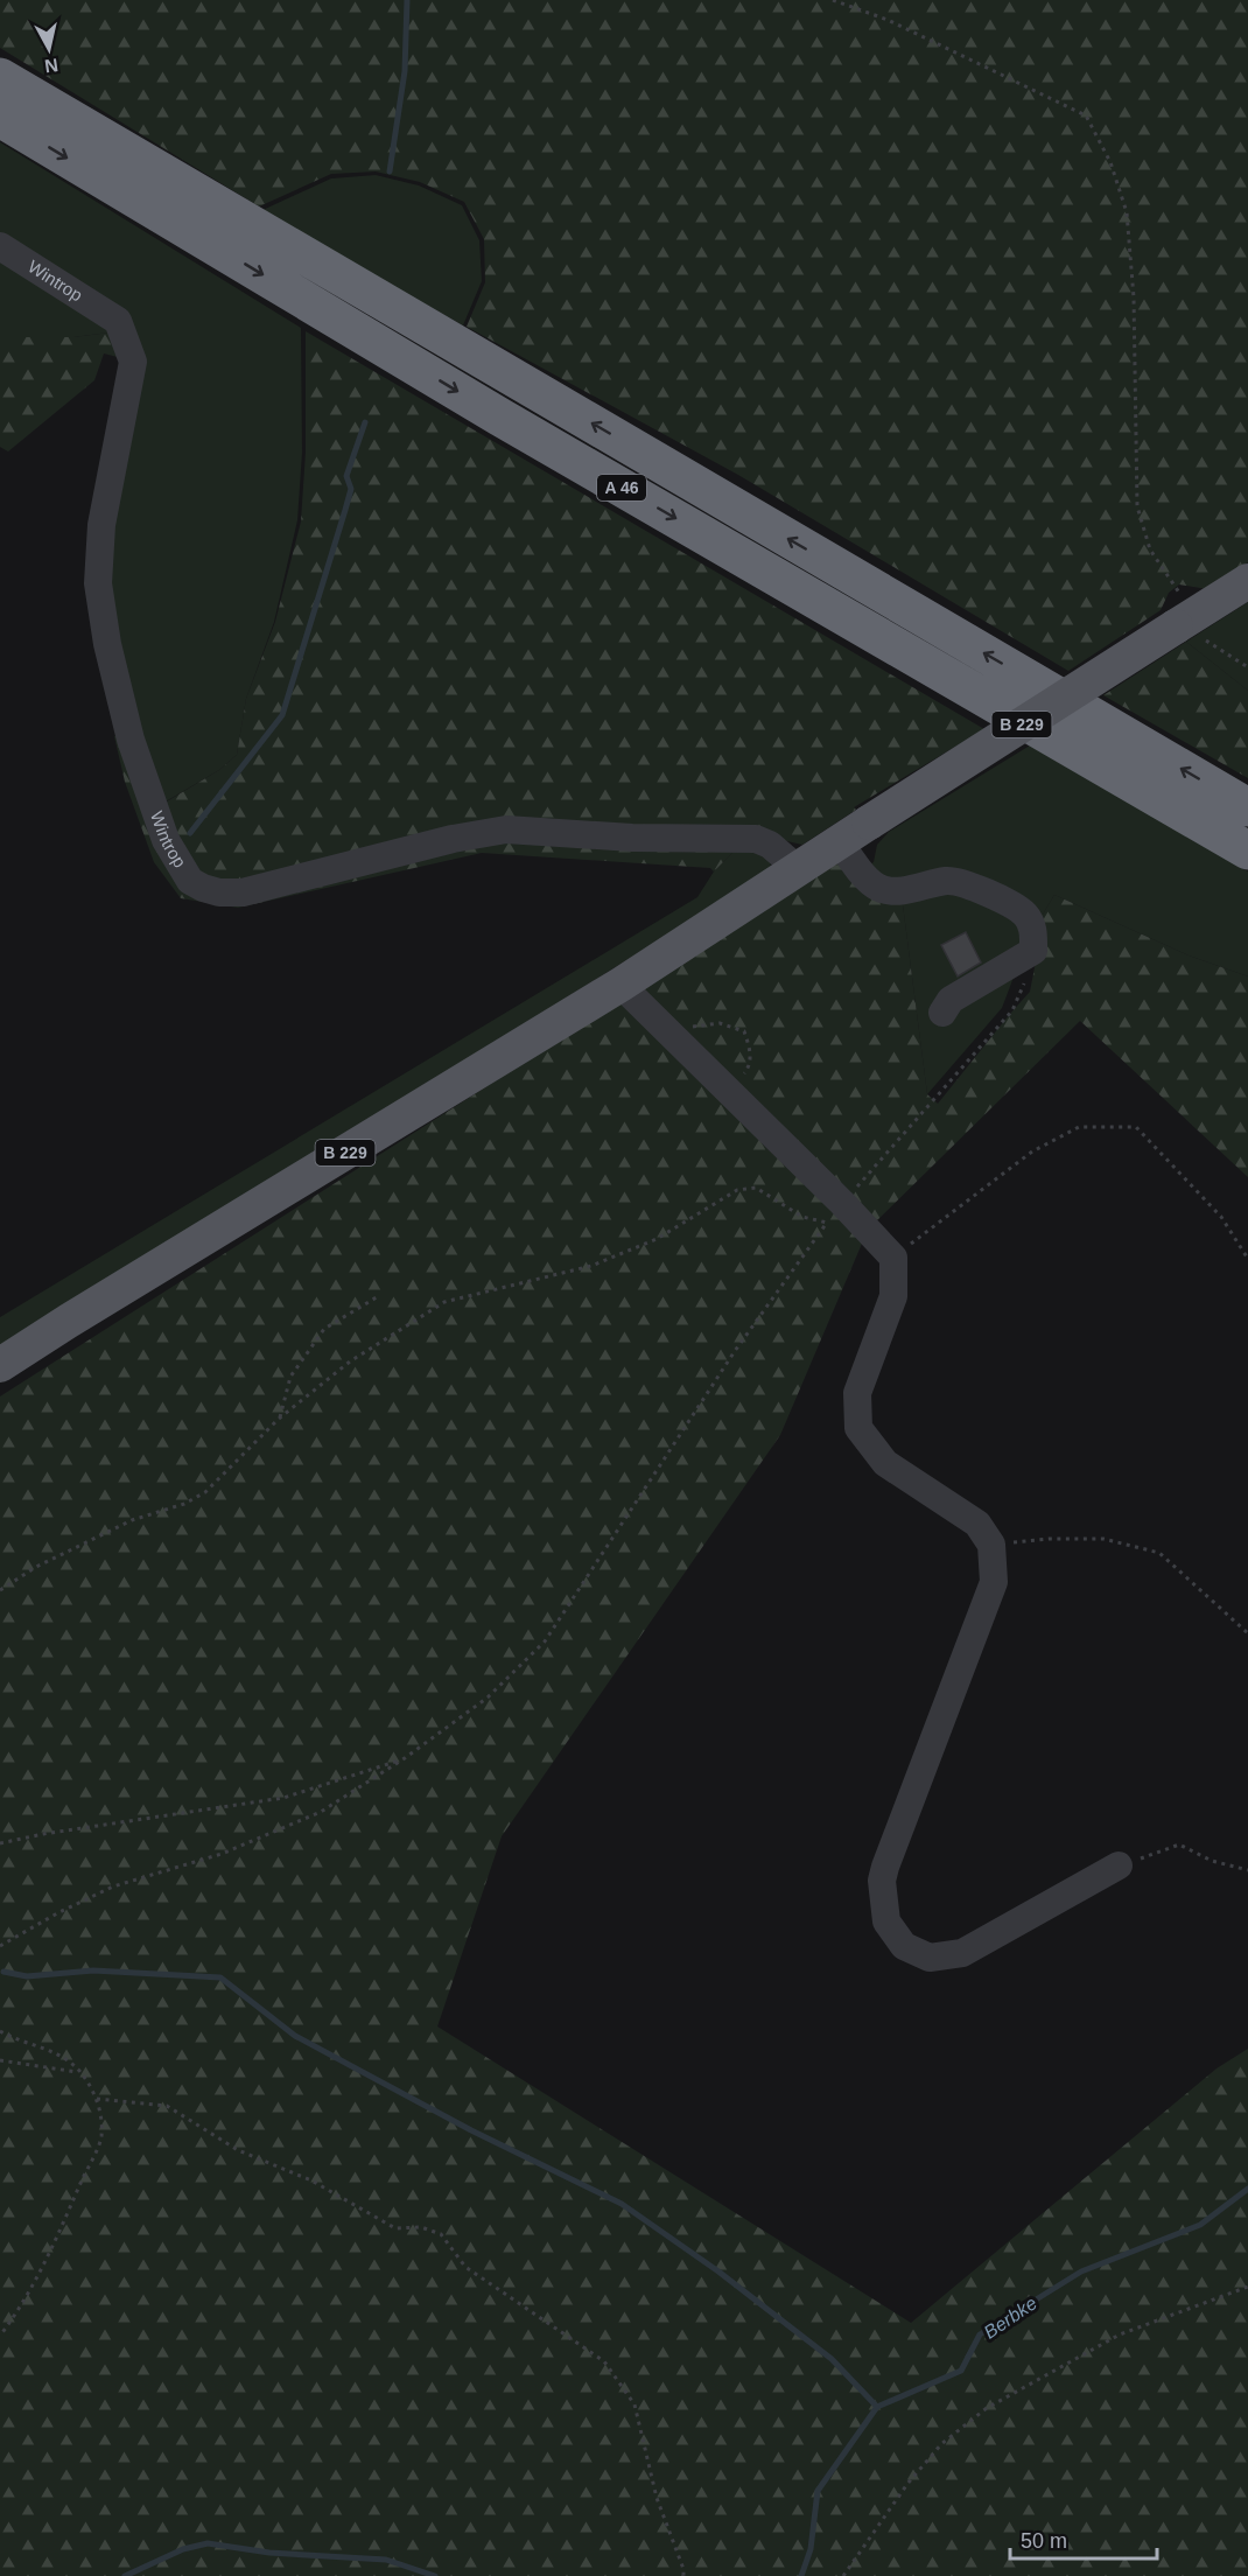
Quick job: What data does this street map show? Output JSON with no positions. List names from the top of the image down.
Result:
{
  "streets": {
    "highway": ["A 46"],
    "main road": ["B 229"],
    "street": ["Wintrop"]
  },
  "crossings": [
    ["Wintrop", "B 229"]
  ],
  "water": ["Berbke"],
  "scale_bar": "50 m",
  "north": "bottom"
}
